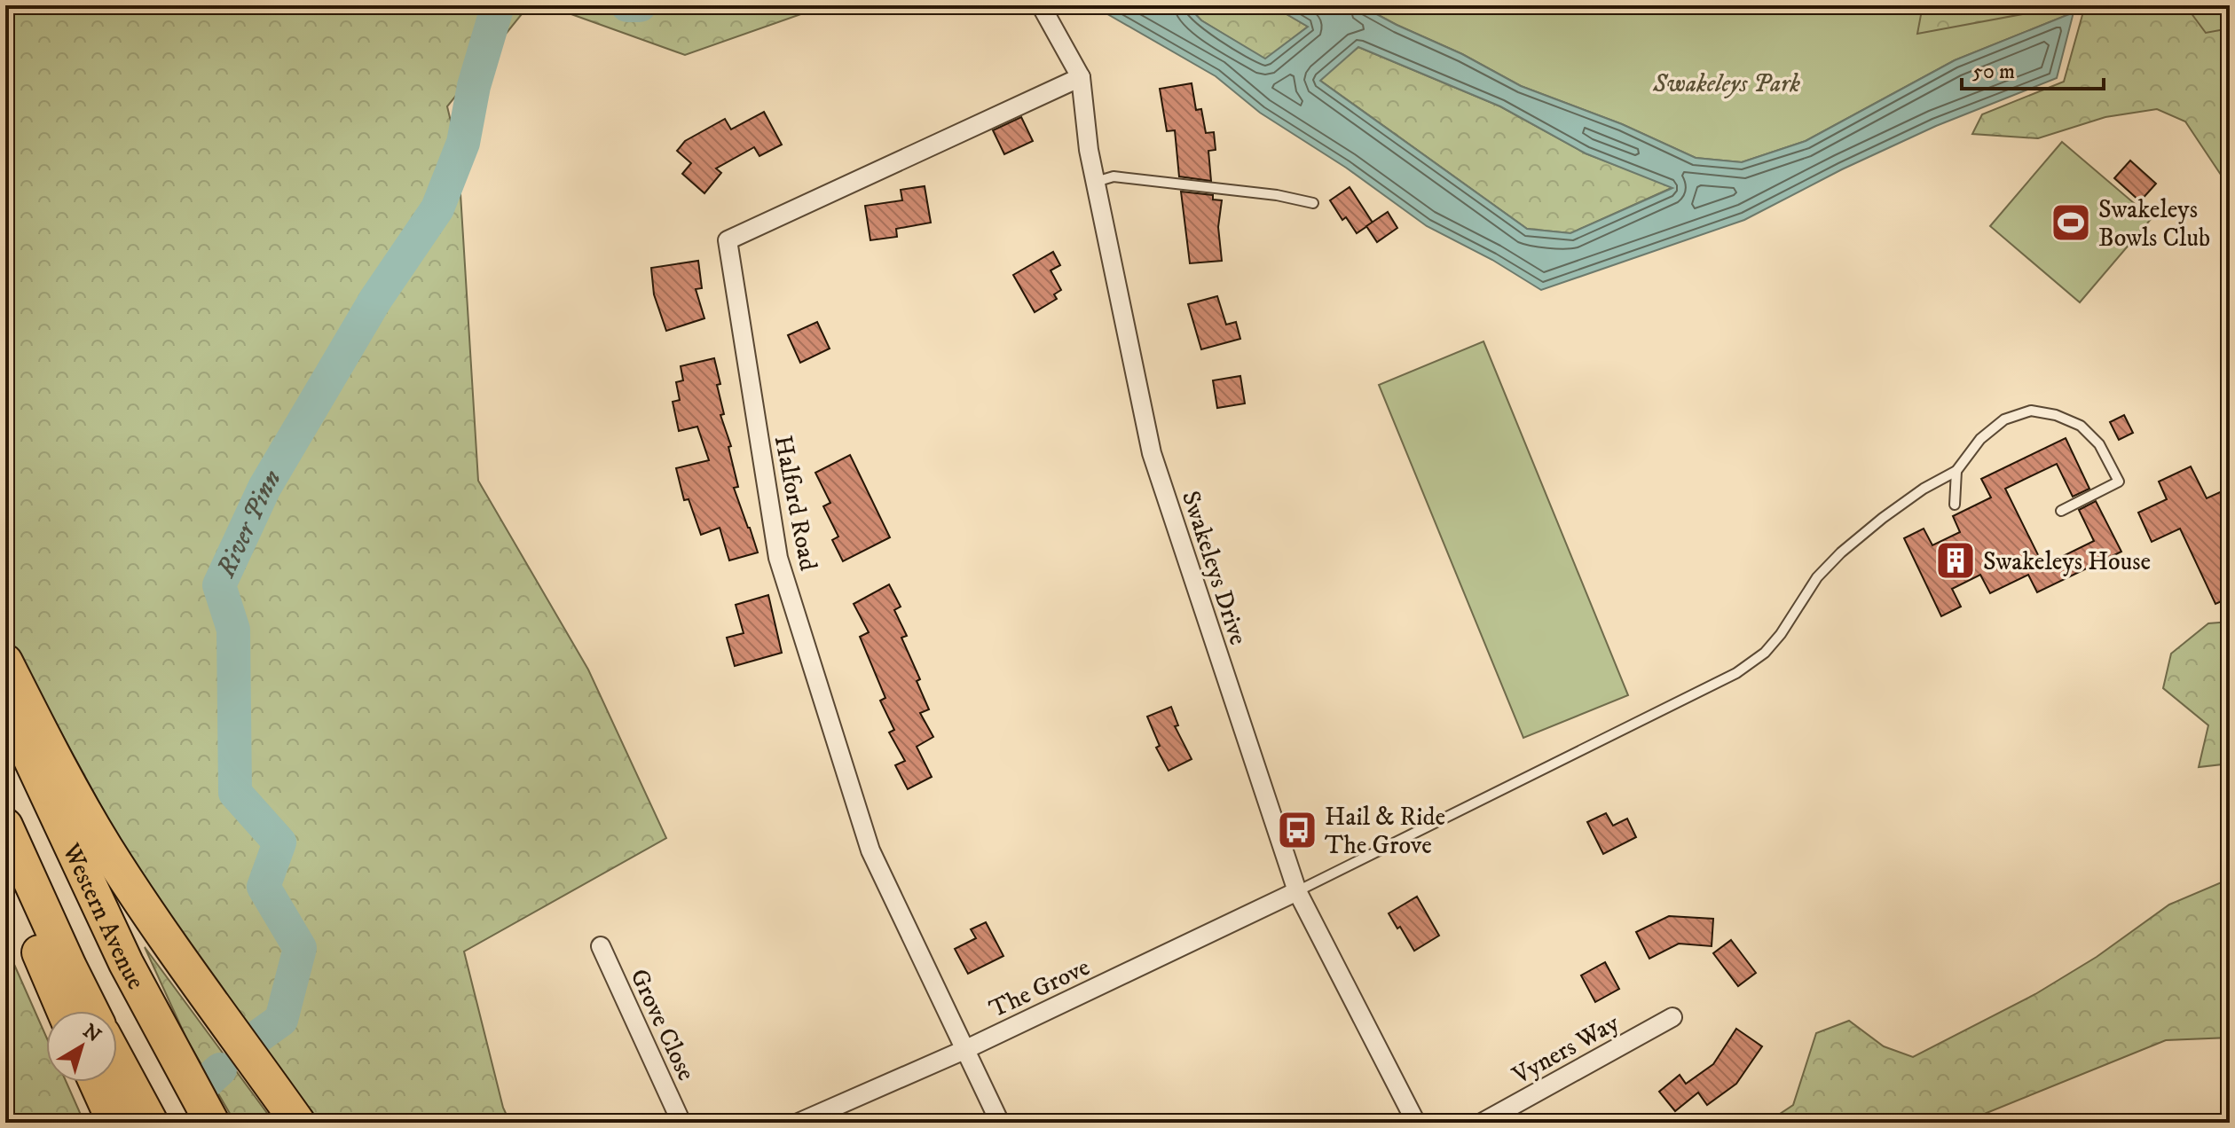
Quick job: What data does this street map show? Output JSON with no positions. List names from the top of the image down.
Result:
{
  "streets": {
    "highway": ["Western Avenue"],
    "street": [
      "Halford Road",
      "Swakeleys Drive",
      "The Grove",
      "Grove Close",
      "Vyners Way"
    ]
  },
  "crossings": [
    ["Halford Road", "Swakeleys Drive"],
    ["Halford Road", "The Grove"],
    ["Swakeleys Drive", "The Grove"]
  ],
  "water": ["River Pinn"],
  "parks": ["Swakeleys Park"],
  "places": {
    "sports": ["Swakeleys Bowls Club"],
    "building": ["Swakeleys House"],
    "bus stop": ["Hail & Ride The Grove"]
  },
  "scale_bar": "50 m",
  "north": "top right"
}
